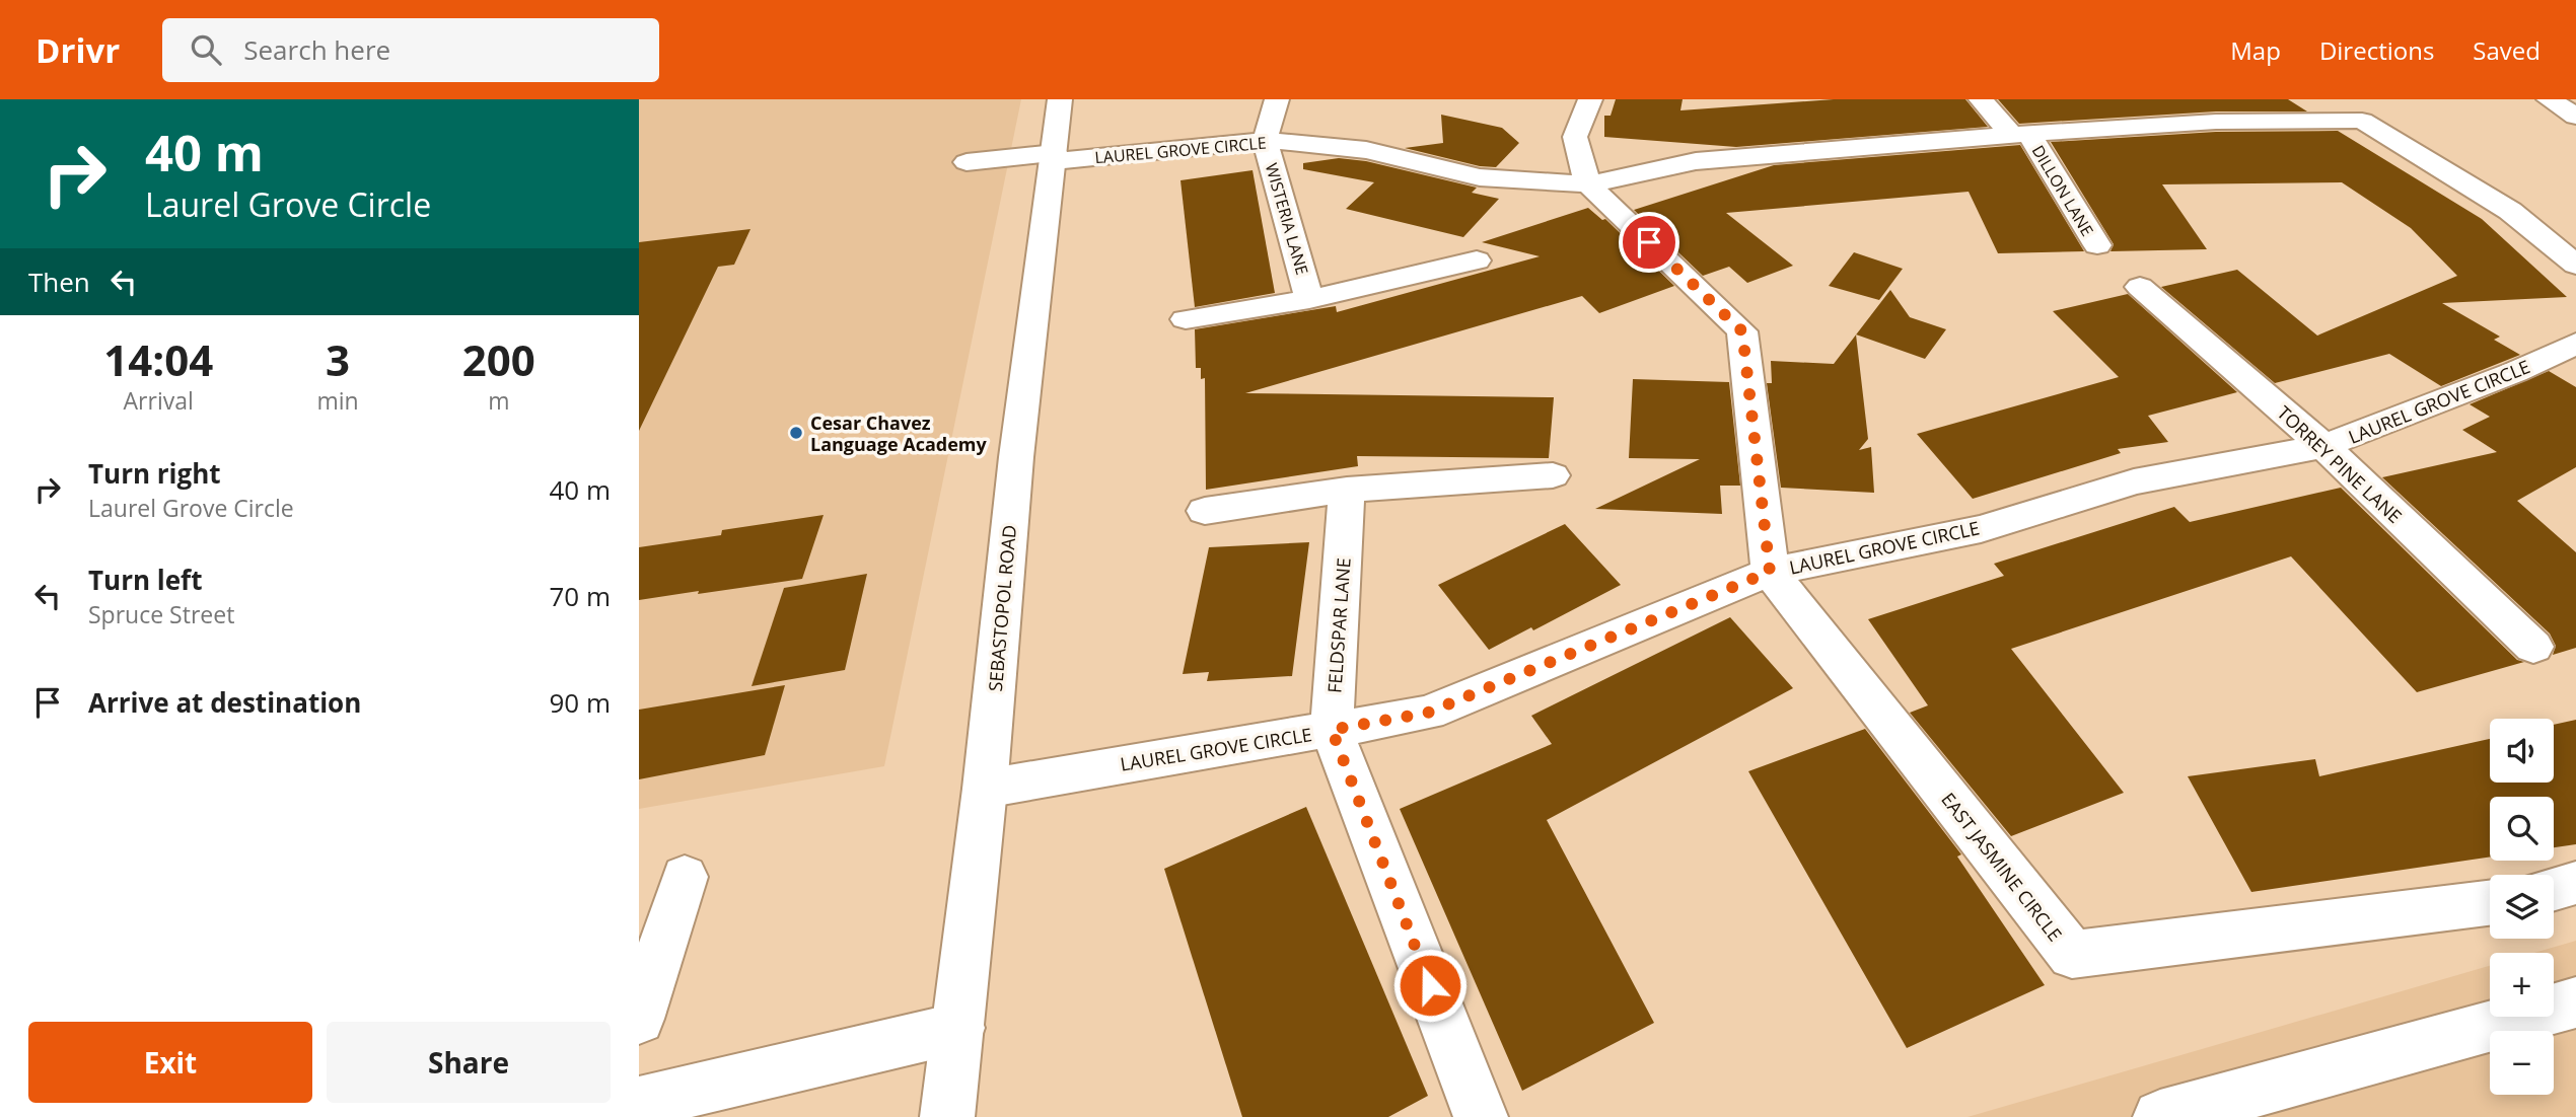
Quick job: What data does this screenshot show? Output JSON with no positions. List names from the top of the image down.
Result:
{
  "streets": {
    "main road": [
      "LAUREL GROVE CIRCLE",
      "DILLON LANE",
      "WISTERIA LANE",
      "TORREY PINE LANE",
      "SEBASTOPOL ROAD",
      "FELDSPAR LANE",
      "EAST JASMINE CIRCLE"
    ]
  },
  "crossings": [
    ["LAUREL GROVE CIRCLE", "DILLON LANE"],
    ["LAUREL GROVE CIRCLE", "WISTERIA LANE"],
    ["LAUREL GROVE CIRCLE", "TORREY PINE LANE"],
    ["LAUREL GROVE CIRCLE", "SEBASTOPOL ROAD"],
    ["LAUREL GROVE CIRCLE", "FELDSPAR LANE"],
    ["LAUREL GROVE CIRCLE", "EAST JASMINE CIRCLE"]
  ],
  "places": ["Cesar Chavez Language Academy"],
  "page": {
    "header": "Drivr",
    "search": "Search here",
    "nav": ["Map", "Directions", "Saved"],
    "turn": ["40 m", "Laurel Grove Circle"],
    "then": "Then",
    "eta": [
      "14:04",
      "Arrival",
      "3",
      "min",
      "200",
      "m"
    ],
    "list": [
      {
        "name": "Turn right",
        "note": "Laurel Grove Circle",
        "value": "40 m"
      },
      {
        "name": "Turn left",
        "note": "Spruce Street",
        "value": "70 m"
      },
      {
        "name": "Arrive at destination",
        "value": "90 m"
      }
    ],
    "map_buttons": ["+", "−"],
    "buttons": ["Exit", "Share"]
  }
}
